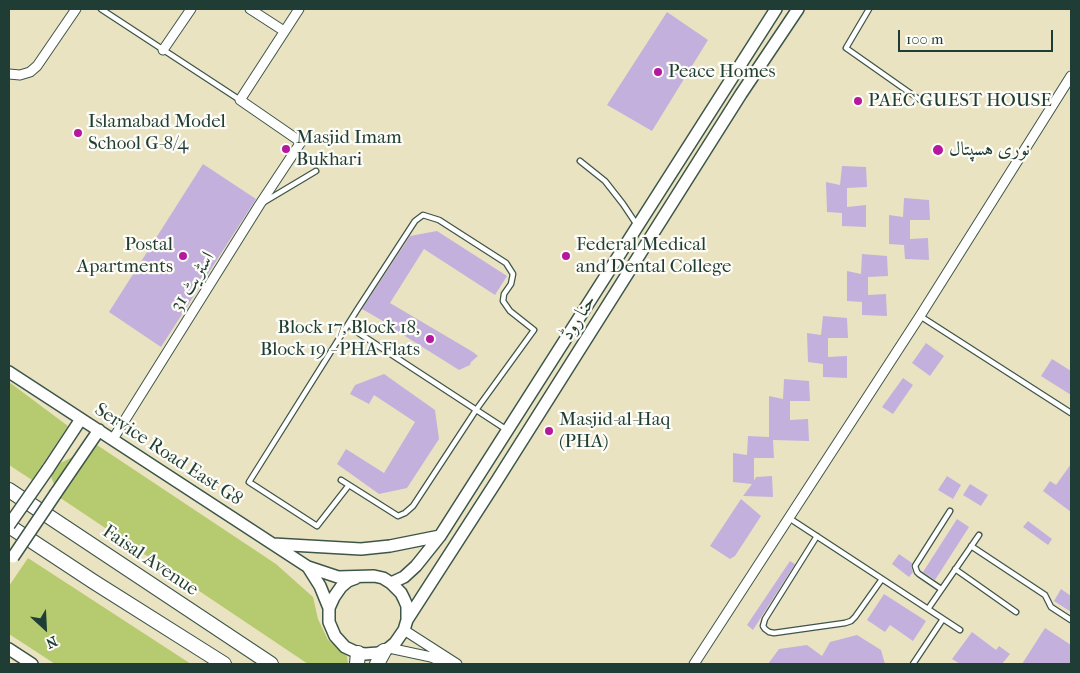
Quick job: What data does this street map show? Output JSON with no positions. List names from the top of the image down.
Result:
{
  "streets": {
    "main road": ["Faisal Avenue"],
    "street": ["اسٹریٹ 31", "حنا روڈ", "Service Road East G8"]
  },
  "crossings": [
    ["اسٹریٹ 31", "Service Road East G8"]
  ],
  "places": [
    "Peace Homes",
    "PAEC GUEST HOUSE",
    "Islamabad Model School G-8/4",
    "Masjid Imam Bukhari",
    "نوری ہسپتال",
    "Postal Apartments",
    "Federal Medical and Dental College",
    "Block 17, Block 18, Block 19 - PHA Flats",
    "Masjid-al-Haq (PHA)"
  ],
  "scale_bar": "100 m",
  "north": "bottom right"
}
